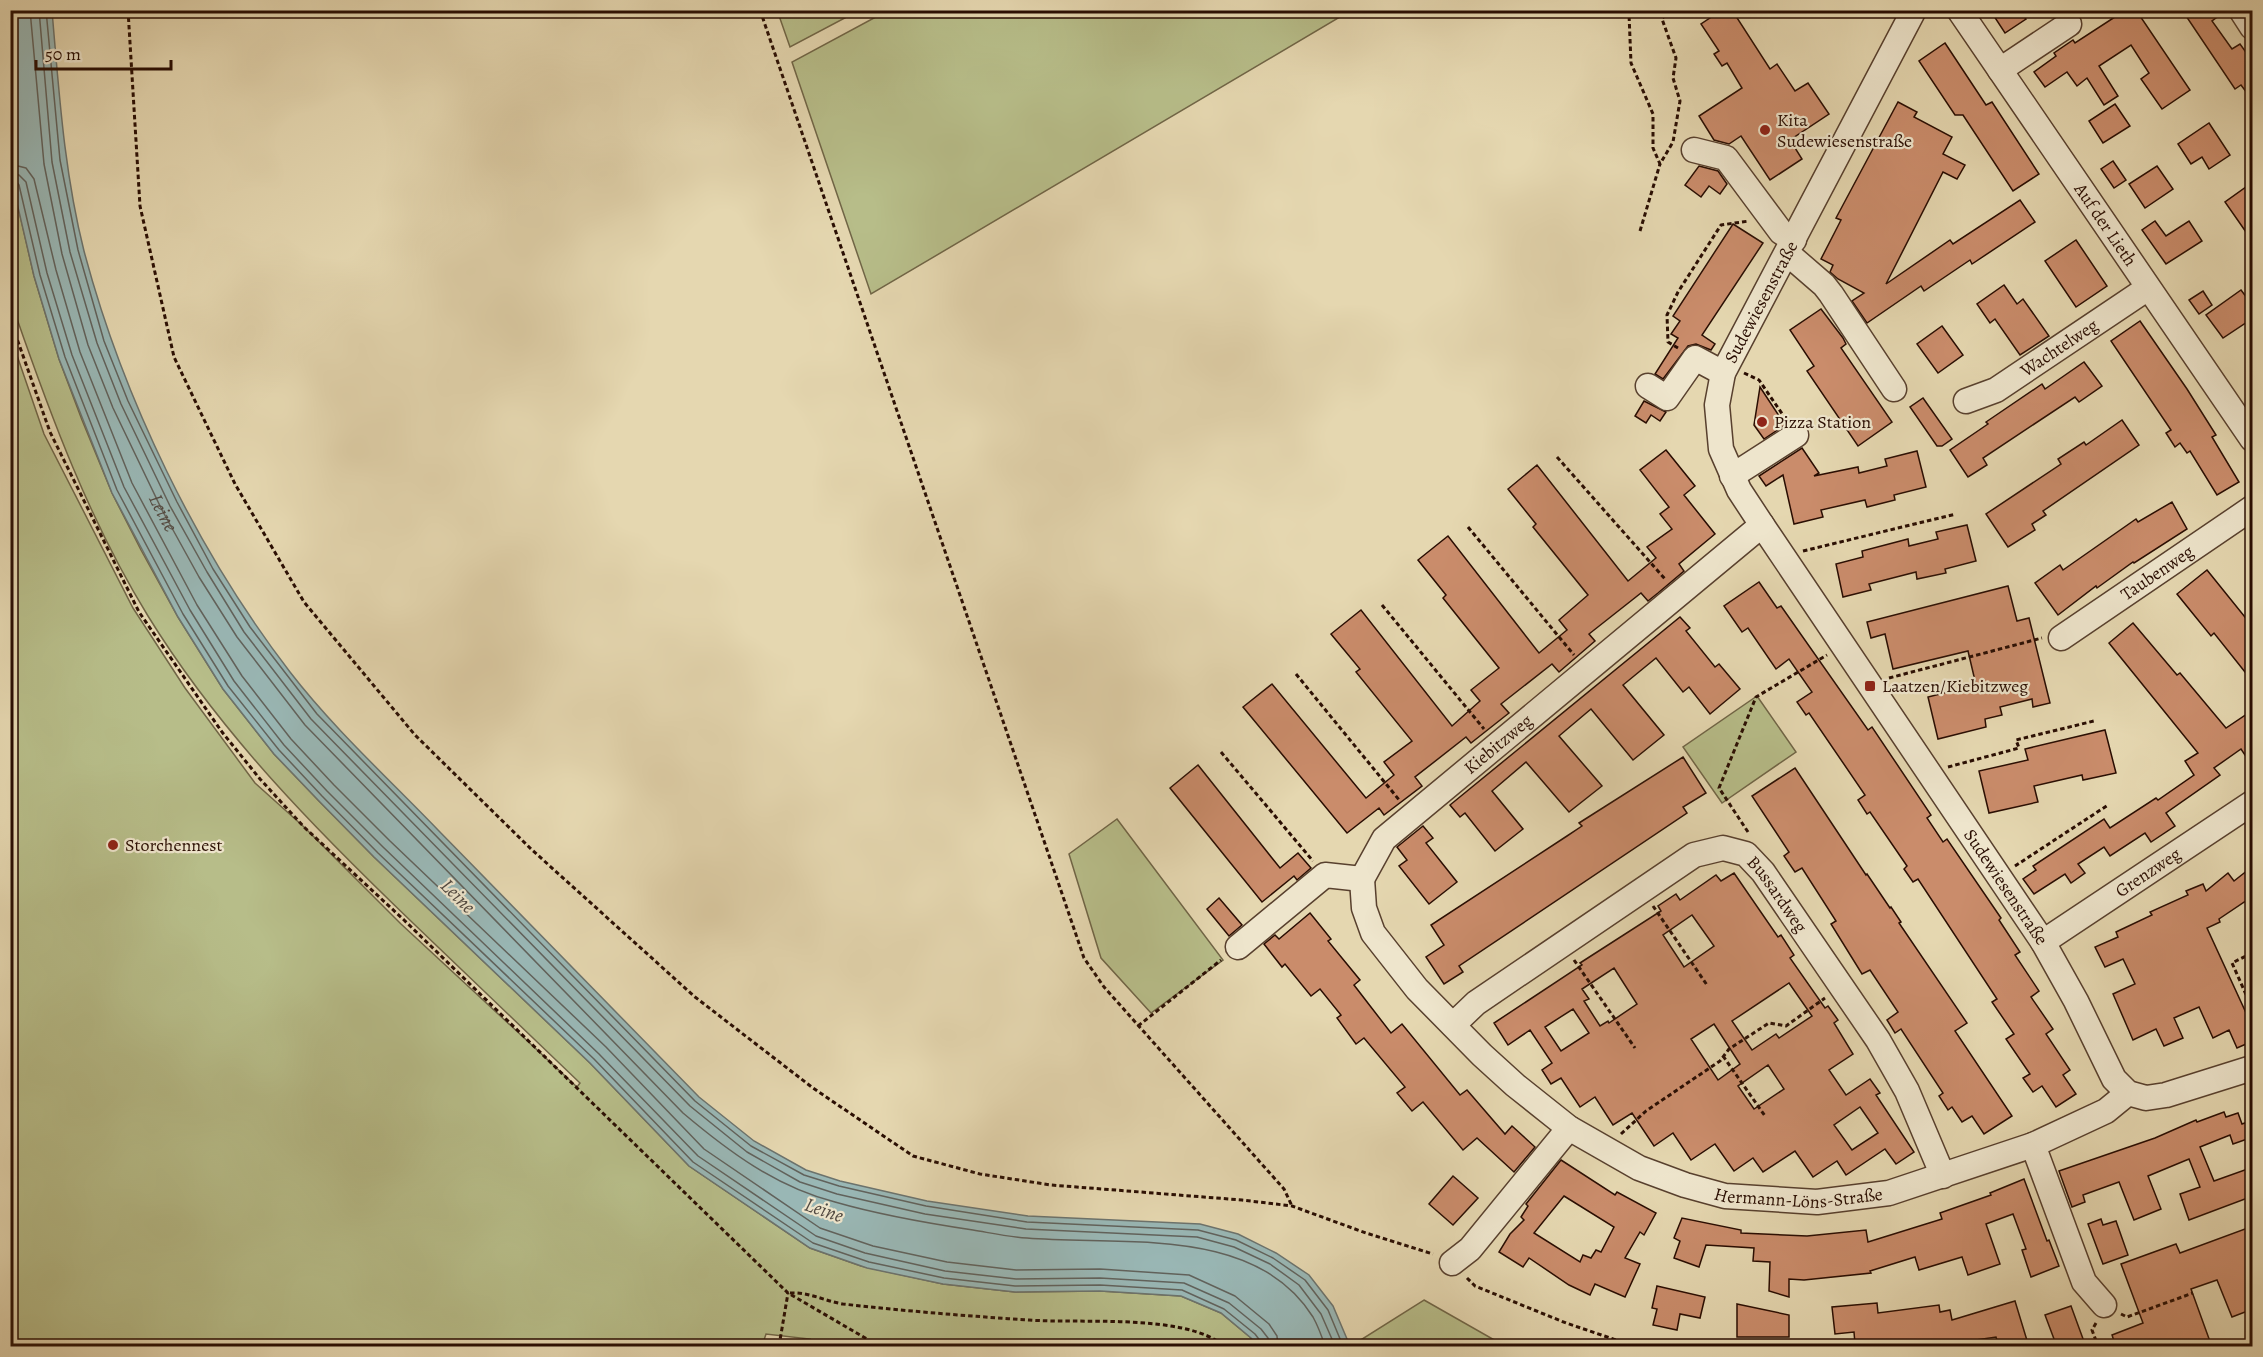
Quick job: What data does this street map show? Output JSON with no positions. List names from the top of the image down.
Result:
{
  "streets": {
    "street": [
      "Auf der Lieth",
      "Sudewiesenstraße",
      "Wachtelweg",
      "Taubenweg",
      "Kiebitzweg",
      "Grenzweg",
      "Bussardweg",
      "Hermann-Löns-Straße"
    ]
  },
  "crossings": [
    ["Auf der Lieth", "Wachtelweg"],
    ["Sudewiesenstraße", "Kiebitzweg"],
    ["Sudewiesenstraße", "Grenzweg"],
    ["Sudewiesenstraße", "Hermann-Löns-Straße"],
    ["Kiebitzweg", "Hermann-Löns-Straße"],
    ["Bussardweg", "Hermann-Löns-Straße"]
  ],
  "water": ["Leine"],
  "places": {
    "other": ["Kita Sudewiesenstraße", "Pizza Station", "Storchennest"],
    "transit": ["Laatzen/Kiebitzweg"]
  },
  "scale_bar": "50 m"
}
